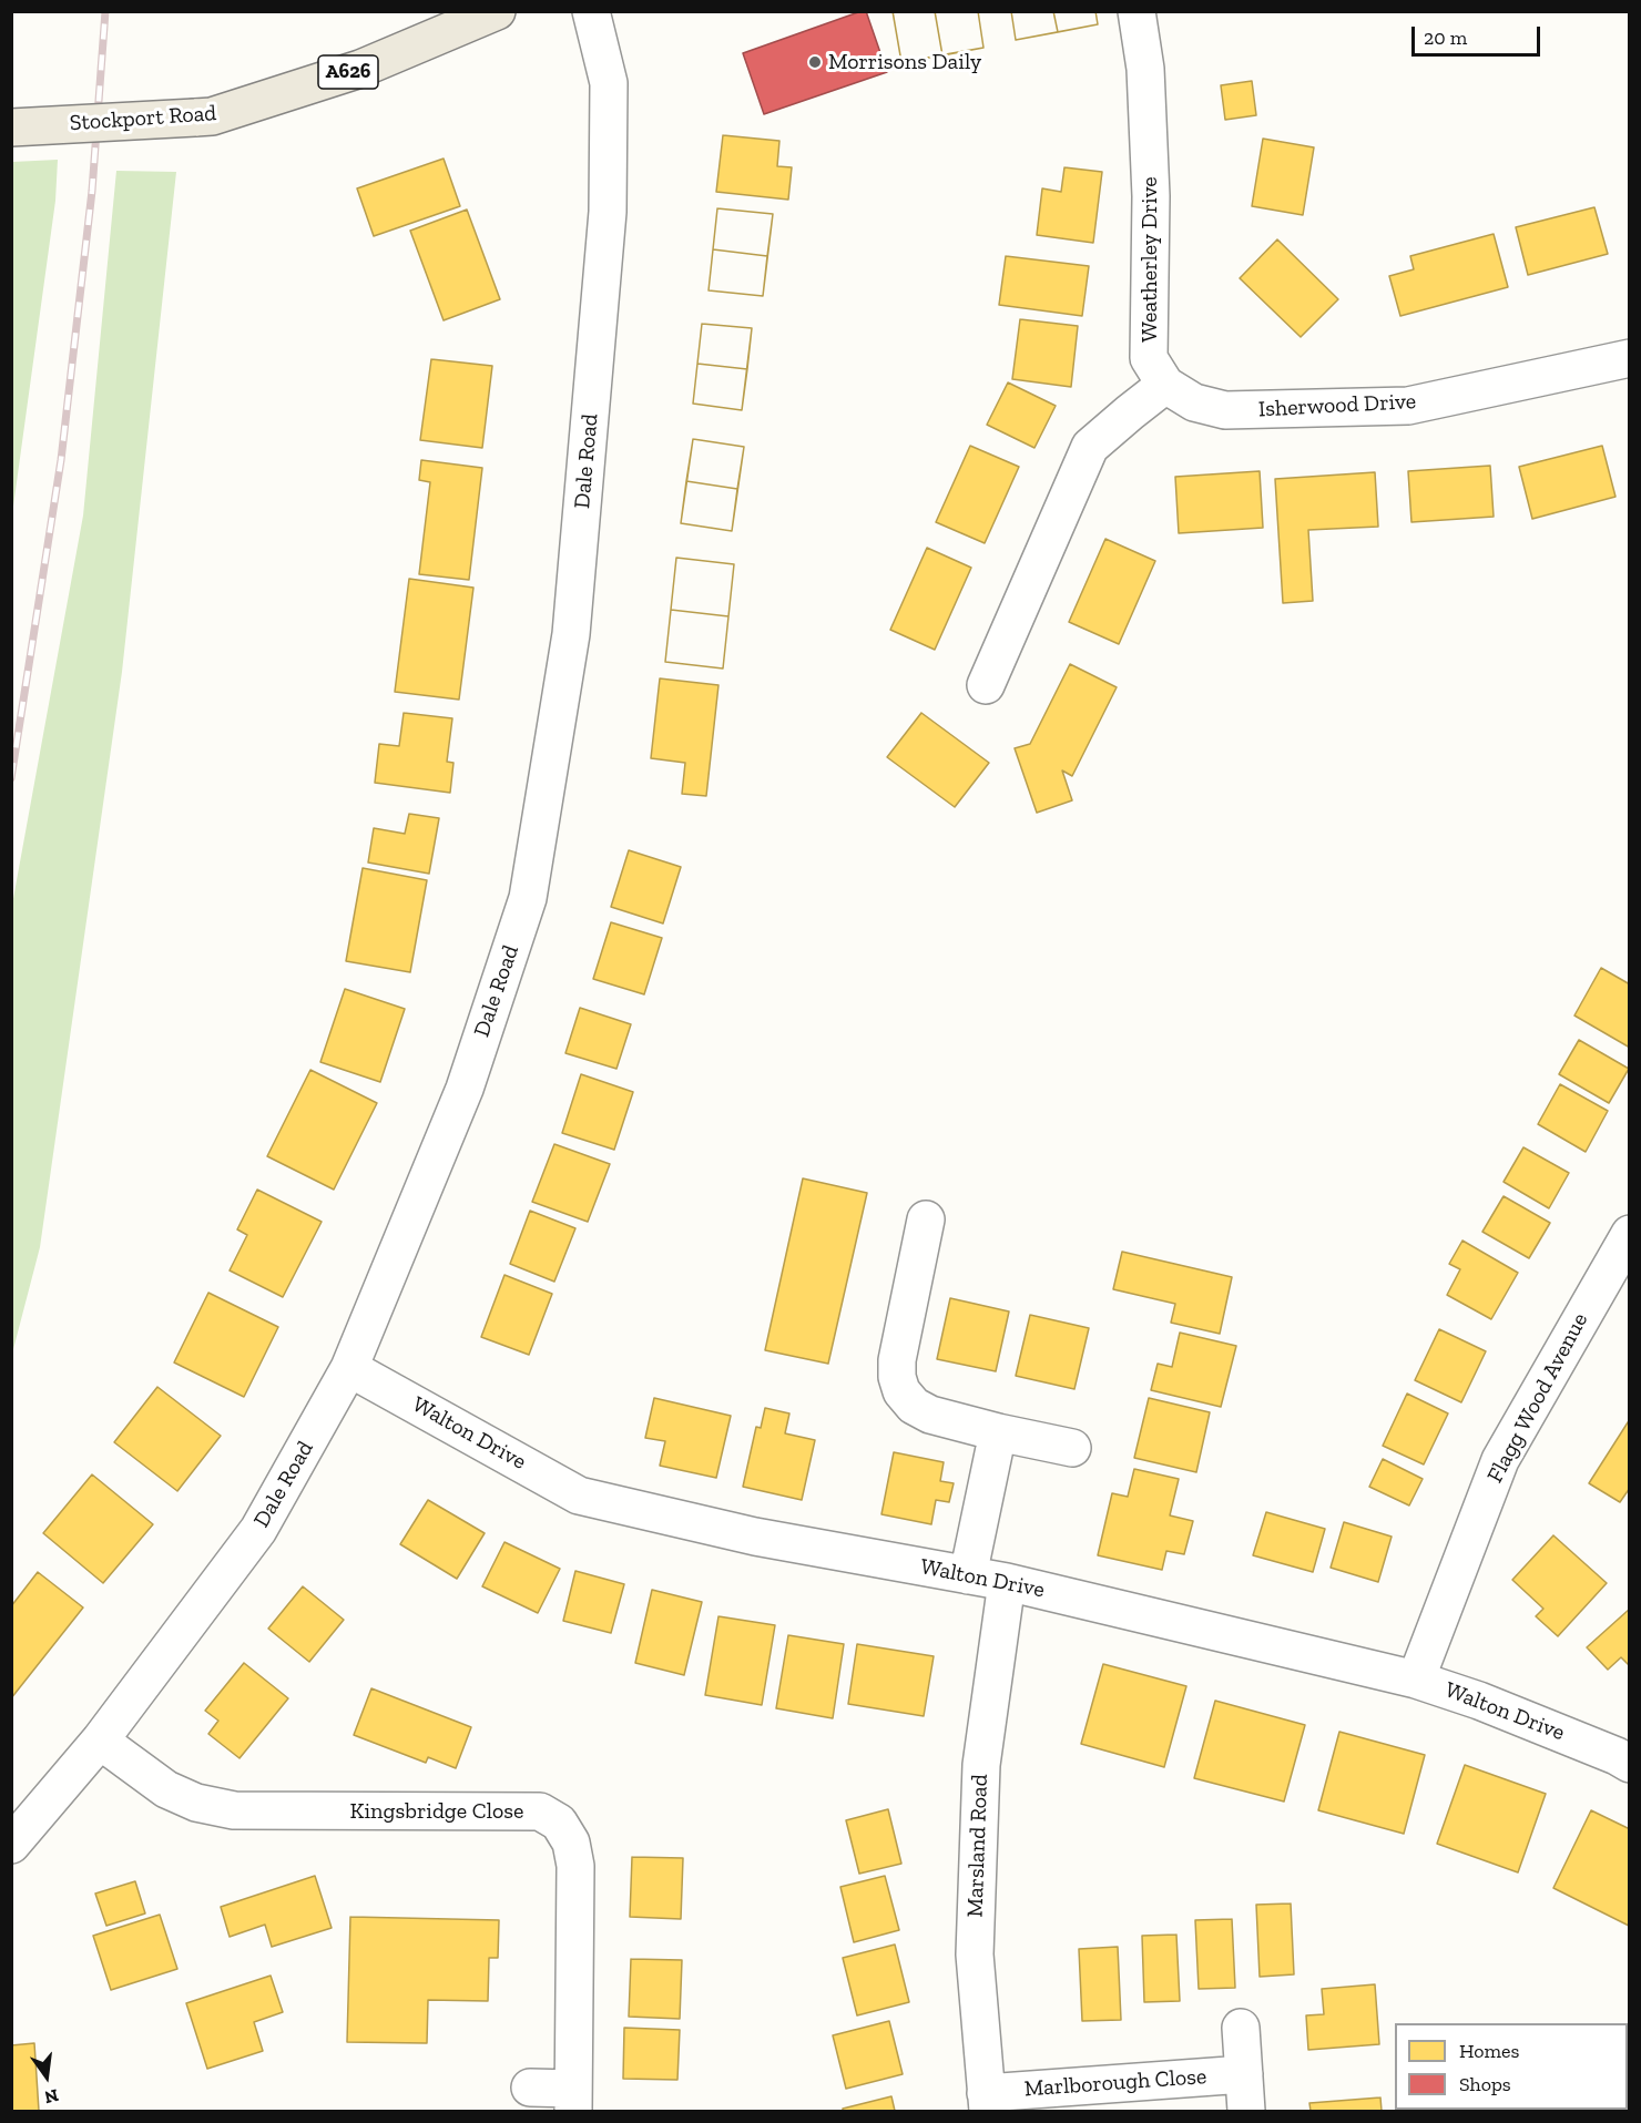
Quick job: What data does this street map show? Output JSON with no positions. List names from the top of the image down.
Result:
{
  "streets": {
    "main road": ["A626", "Stockport Road"],
    "street": [
      "Weatherley Drive",
      "Isherwood Drive",
      "Dale Road",
      "Flagg Wood Avenue",
      "Walton Drive",
      "Kingsbridge Close",
      "Marsland Road",
      "Marlborough Close"
    ]
  },
  "crossings": [
    ["Weatherley Drive", "Isherwood Drive"],
    ["Dale Road", "Walton Drive"],
    ["Dale Road", "Kingsbridge Close"],
    ["Flagg Wood Avenue", "Walton Drive"],
    ["Walton Drive", "Marsland Road"],
    ["Marsland Road", "Marlborough Close"]
  ],
  "places": ["Morrisons Daily"],
  "legend": ["Homes", "Shops"],
  "scale_bar": "20 m",
  "north": "bottom"
}
